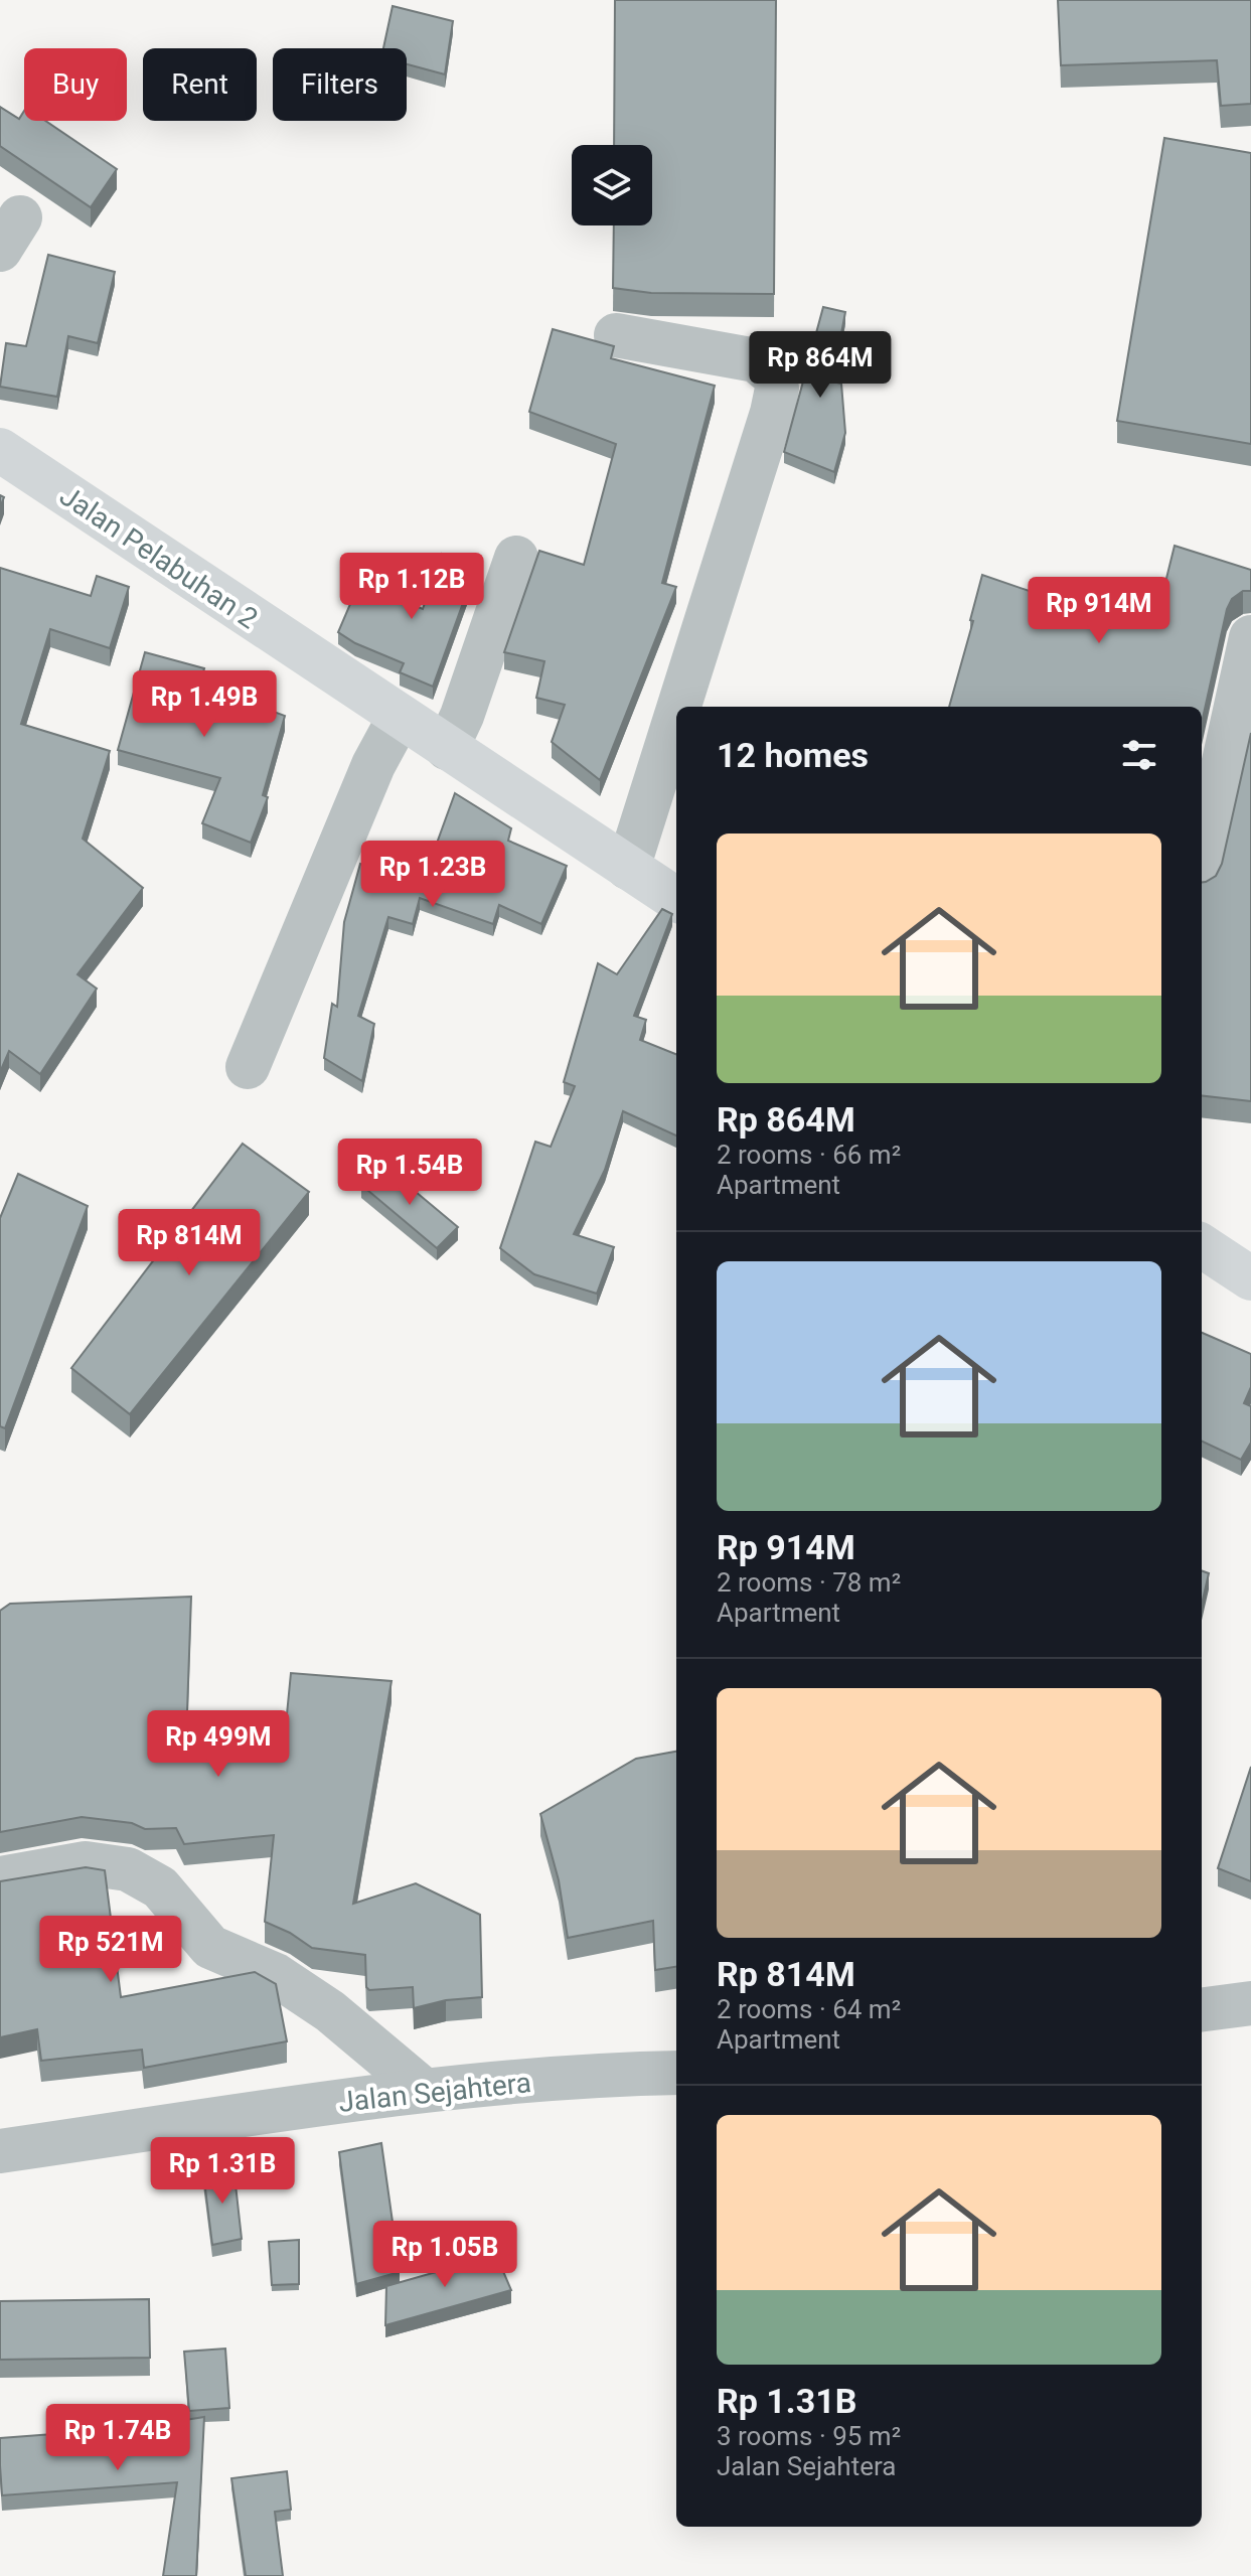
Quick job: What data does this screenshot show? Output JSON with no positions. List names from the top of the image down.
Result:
{
  "streets": {
    "main road": ["Jalan Pelabuhan 2"],
    "street": ["Jalan Sejahtera"]
  },
  "page": {
    "chip": ["Buy", "Rent", "Filters"],
    "price": [
      "Rp 864M",
      "Rp 1.12B",
      "Rp 914M",
      "Rp 1.49B",
      "Rp 1.23B",
      "Rp 1.54B",
      "Rp 814M",
      "Rp 499M",
      "Rp 521M",
      "Rp 1.31B",
      "Rp 1.05B",
      "Rp 1.74B"
    ],
    "heading": "12 homes",
    "list": [
      {
        "name": "Rp 864M",
        "note": "2 rooms · 66 m² · Apartment"
      },
      {
        "name": "Rp 914M",
        "note": "2 rooms · 78 m² · Apartment"
      },
      {
        "name": "Rp 814M",
        "note": "2 rooms · 64 m² · Apartment"
      },
      {
        "name": "Rp 1.31B",
        "note": "3 rooms · 95 m² · Jalan Sejahtera"
      }
    ]
  }
}
